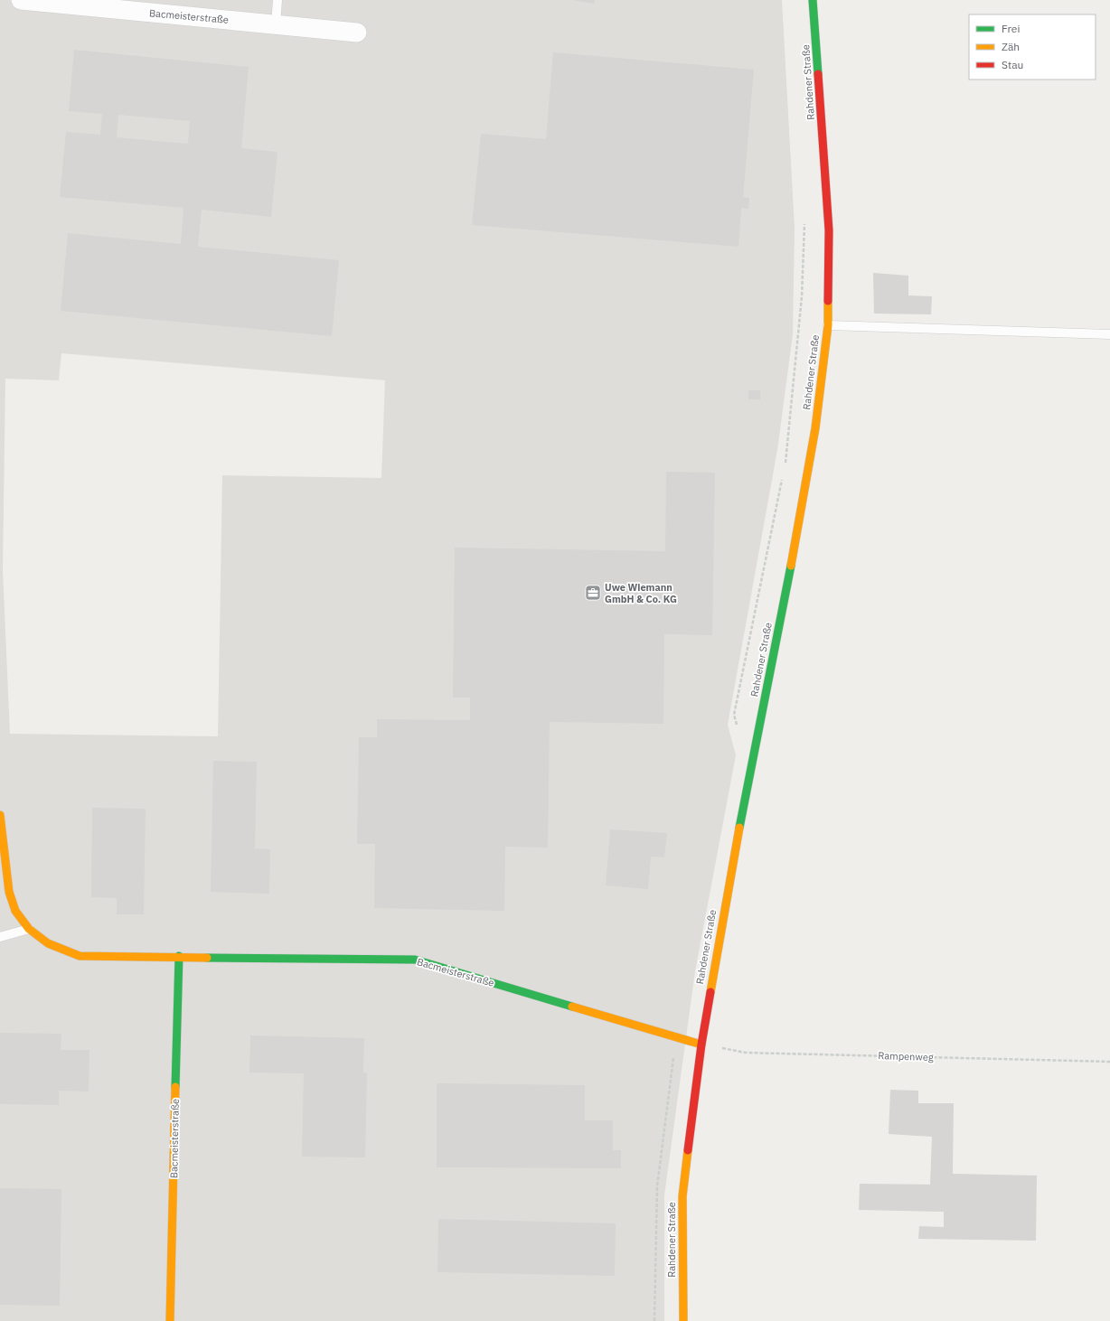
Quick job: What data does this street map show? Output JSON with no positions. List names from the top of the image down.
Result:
{
  "streets": {
    "street": ["Bacmeisterstraße", "Rahdener Straße"],
    "path": ["Rampenweg"]
  },
  "crossings": [
    ["Bacmeisterstraße", "Rahdener Straße"],
    ["Bacmeisterstraße", "Rampenweg"],
    ["Rahdener Straße", "Rampenweg"]
  ],
  "places": {
    "office": ["Uwe Wiemann GmbH & Co. KG"]
  },
  "legend": ["Frei", "Zäh", "Stau"]
}
